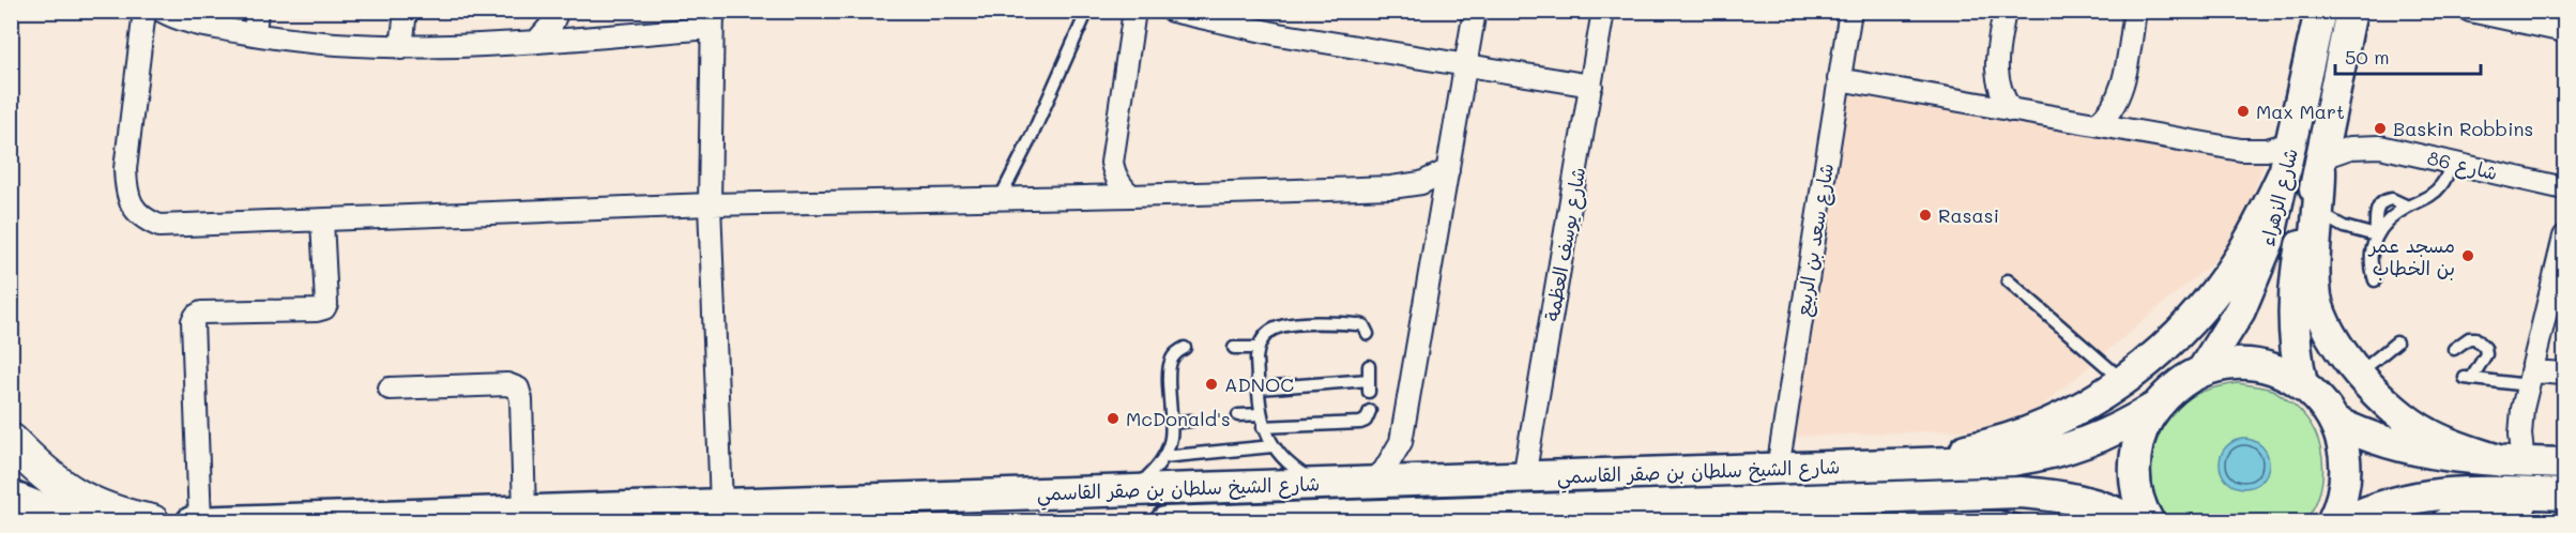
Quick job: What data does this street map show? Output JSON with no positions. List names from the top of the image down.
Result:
{
  "streets": {
    "main road": ["شارع الزهراء", "شارع الشيخ سلطان بن صقر القاسمي"],
    "street": ["شارع 86", "شارع سعد بن الربيع", "شارع يوسف العظمة"]
  },
  "crossings": [
    ["شارع 86", "شارع الزهراء"],
    ["شارع سعد بن الربيع", "شارع الشيخ سلطان بن صقر القاسمي"],
    ["شارع يوسف العظمة", "شارع الشيخ سلطان بن صقر القاسمي"]
  ],
  "places": [
    "Max Mart",
    "Baskin Robbins",
    "Rasasi",
    "مسجد عمر بن الخطاب",
    "ADNOC",
    "McDonald's"
  ],
  "scale_bar": "50 m"
}
